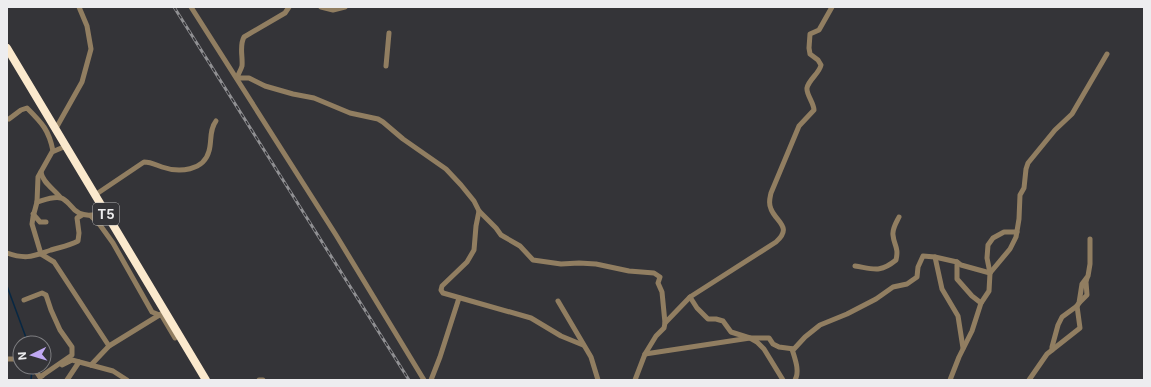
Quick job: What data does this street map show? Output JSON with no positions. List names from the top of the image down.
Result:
{
  "streets": {
    "highway": ["T5"]
  },
  "north": "left"
}
